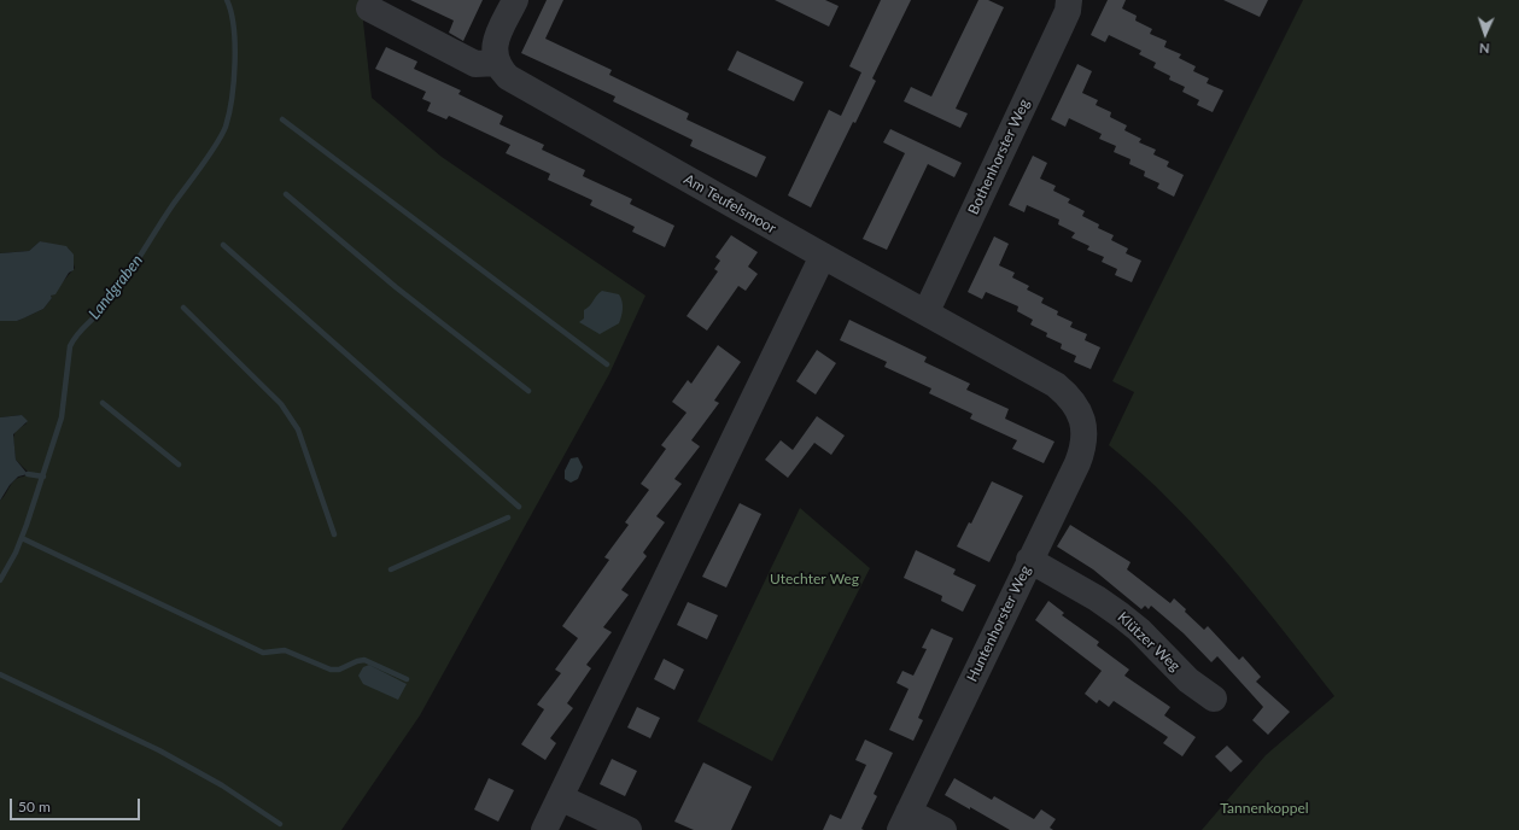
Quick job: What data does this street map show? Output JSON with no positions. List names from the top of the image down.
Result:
{
  "streets": {
    "street": [
      "Bothenhorster Weg",
      "Am Teufelsmoor",
      "Huntenhorster Weg",
      "Klützer Weg"
    ]
  },
  "crossings": [
    ["Bothenhorster Weg", "Am Teufelsmoor"],
    ["Am Teufelsmoor", "Huntenhorster Weg"],
    ["Huntenhorster Weg", "Klützer Weg"]
  ],
  "water": ["Landgraben"],
  "parks": ["Utechter Weg", "Tannenkoppel"],
  "scale_bar": "50 m",
  "north": "bottom"
}
